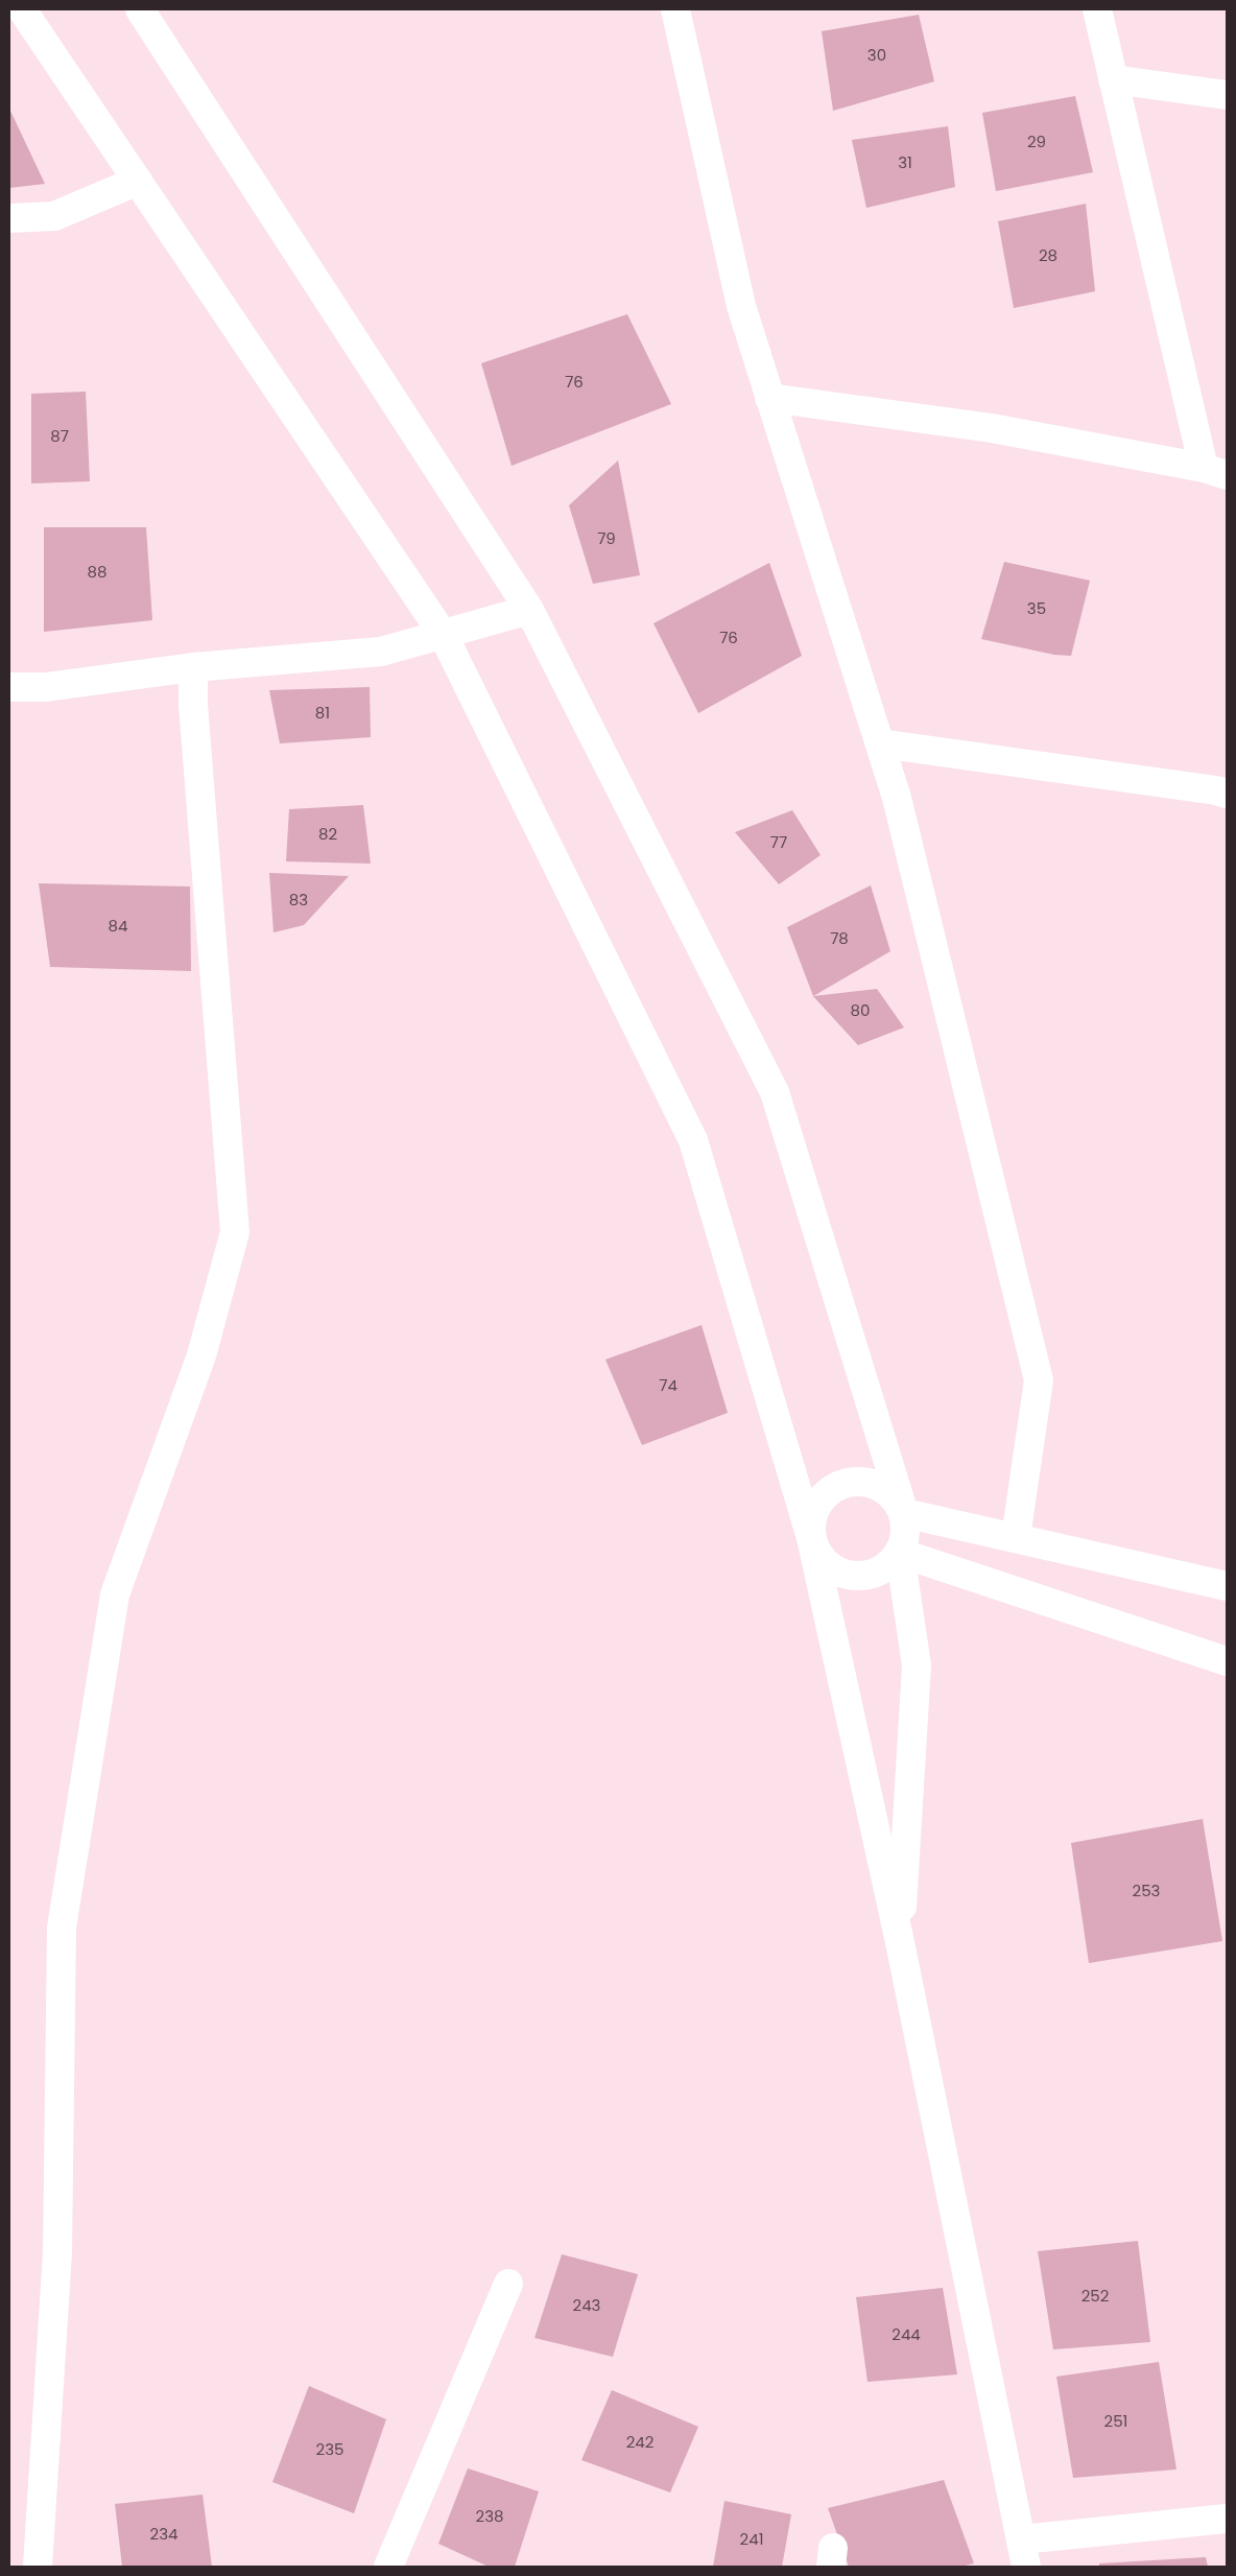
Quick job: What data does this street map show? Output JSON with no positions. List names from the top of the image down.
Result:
{
  "house_numbers": [
    "30",
    "29",
    "31",
    "28",
    "76",
    "87",
    "79",
    "88",
    "35",
    "76",
    "81",
    "82",
    "77",
    "83",
    "84",
    "78",
    "80",
    "74",
    "253",
    "252",
    "243",
    "244",
    "251",
    "242",
    "235",
    "238",
    "234",
    "241"
  ]
}
